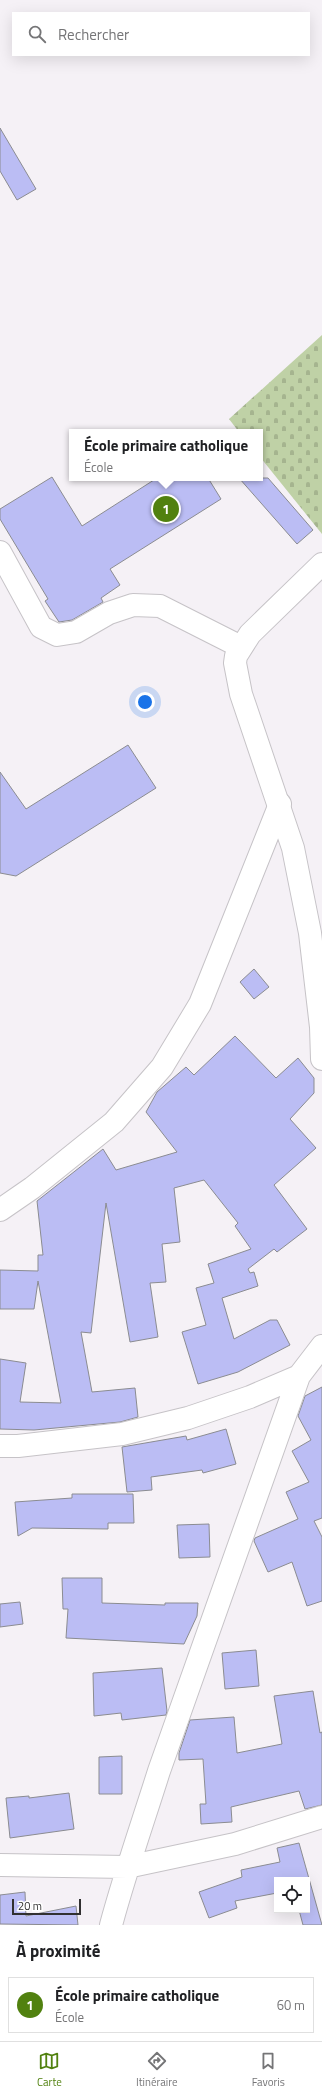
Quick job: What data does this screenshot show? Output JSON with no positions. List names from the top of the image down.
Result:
{
  "scale_bar": "20 m",
  "page": {
    "search": "Rechercher",
    "popup": ["École primaire catholique", "École"],
    "pins": "1",
    "scale": "20 m",
    "heading": "À proximité",
    "list": [
      {
        "mark": "1",
        "name": "École primaire catholique",
        "note": "École",
        "value": "60 m"
      }
    ],
    "nav": ["Carte", "Itinéraire", "Favoris"]
  }
}
